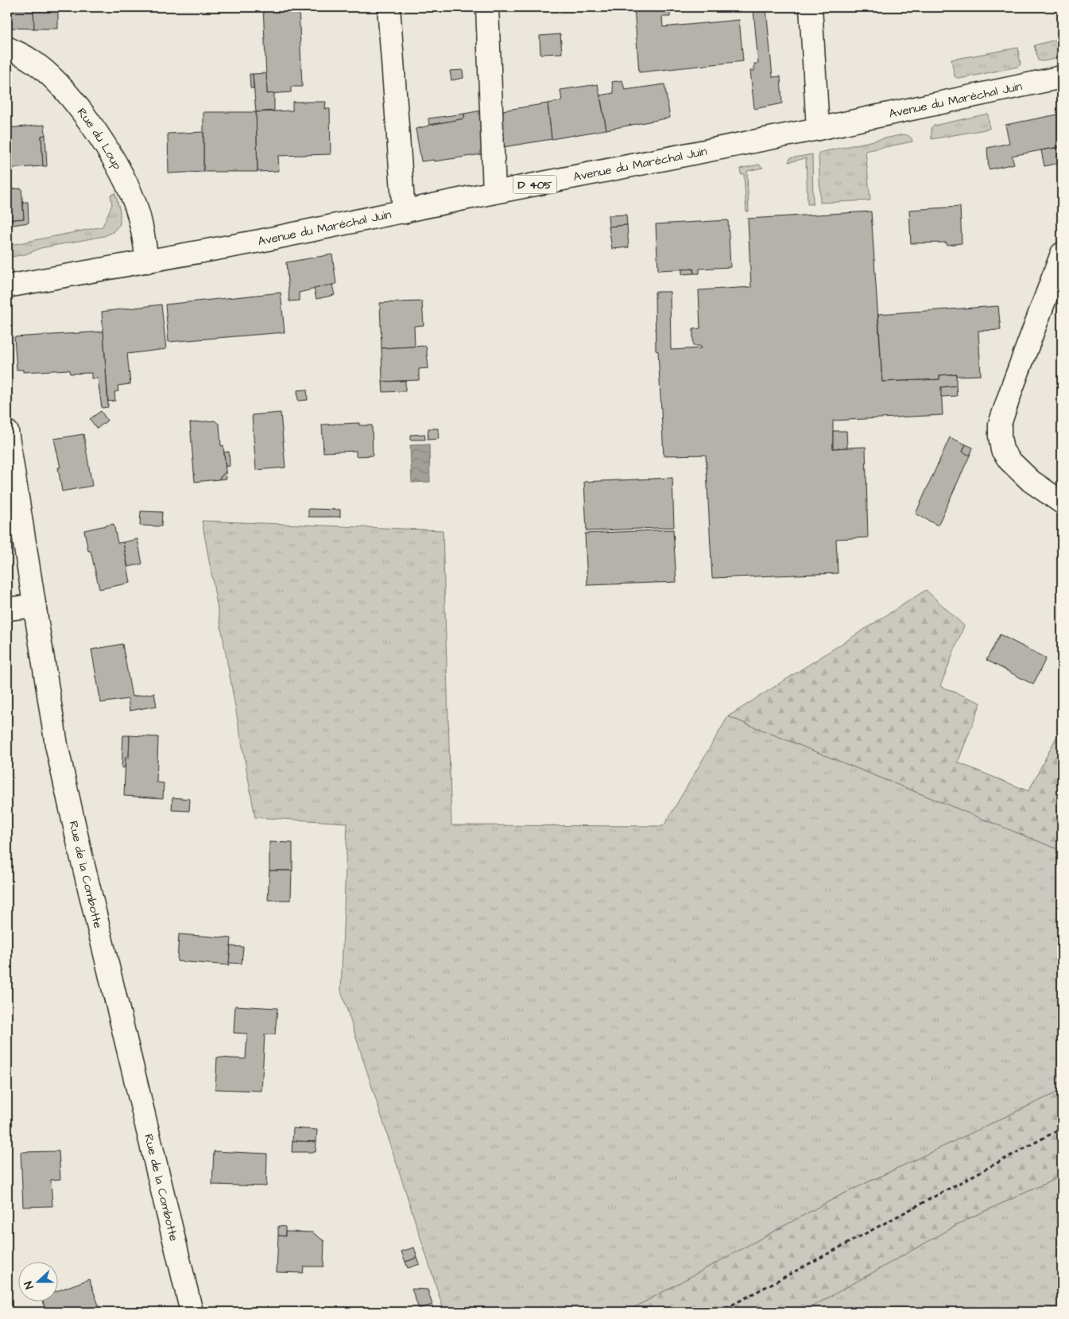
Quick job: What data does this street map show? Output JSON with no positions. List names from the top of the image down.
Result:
{
  "streets": {
    "street": [
      "Avenue du Maréchal Juin",
      "Rue du Loup",
      "D 405",
      "Rue de la Combotte"
    ]
  },
  "crossings": [
    ["Avenue du Maréchal Juin", "Rue du Loup"]
  ],
  "north": "left"
}
